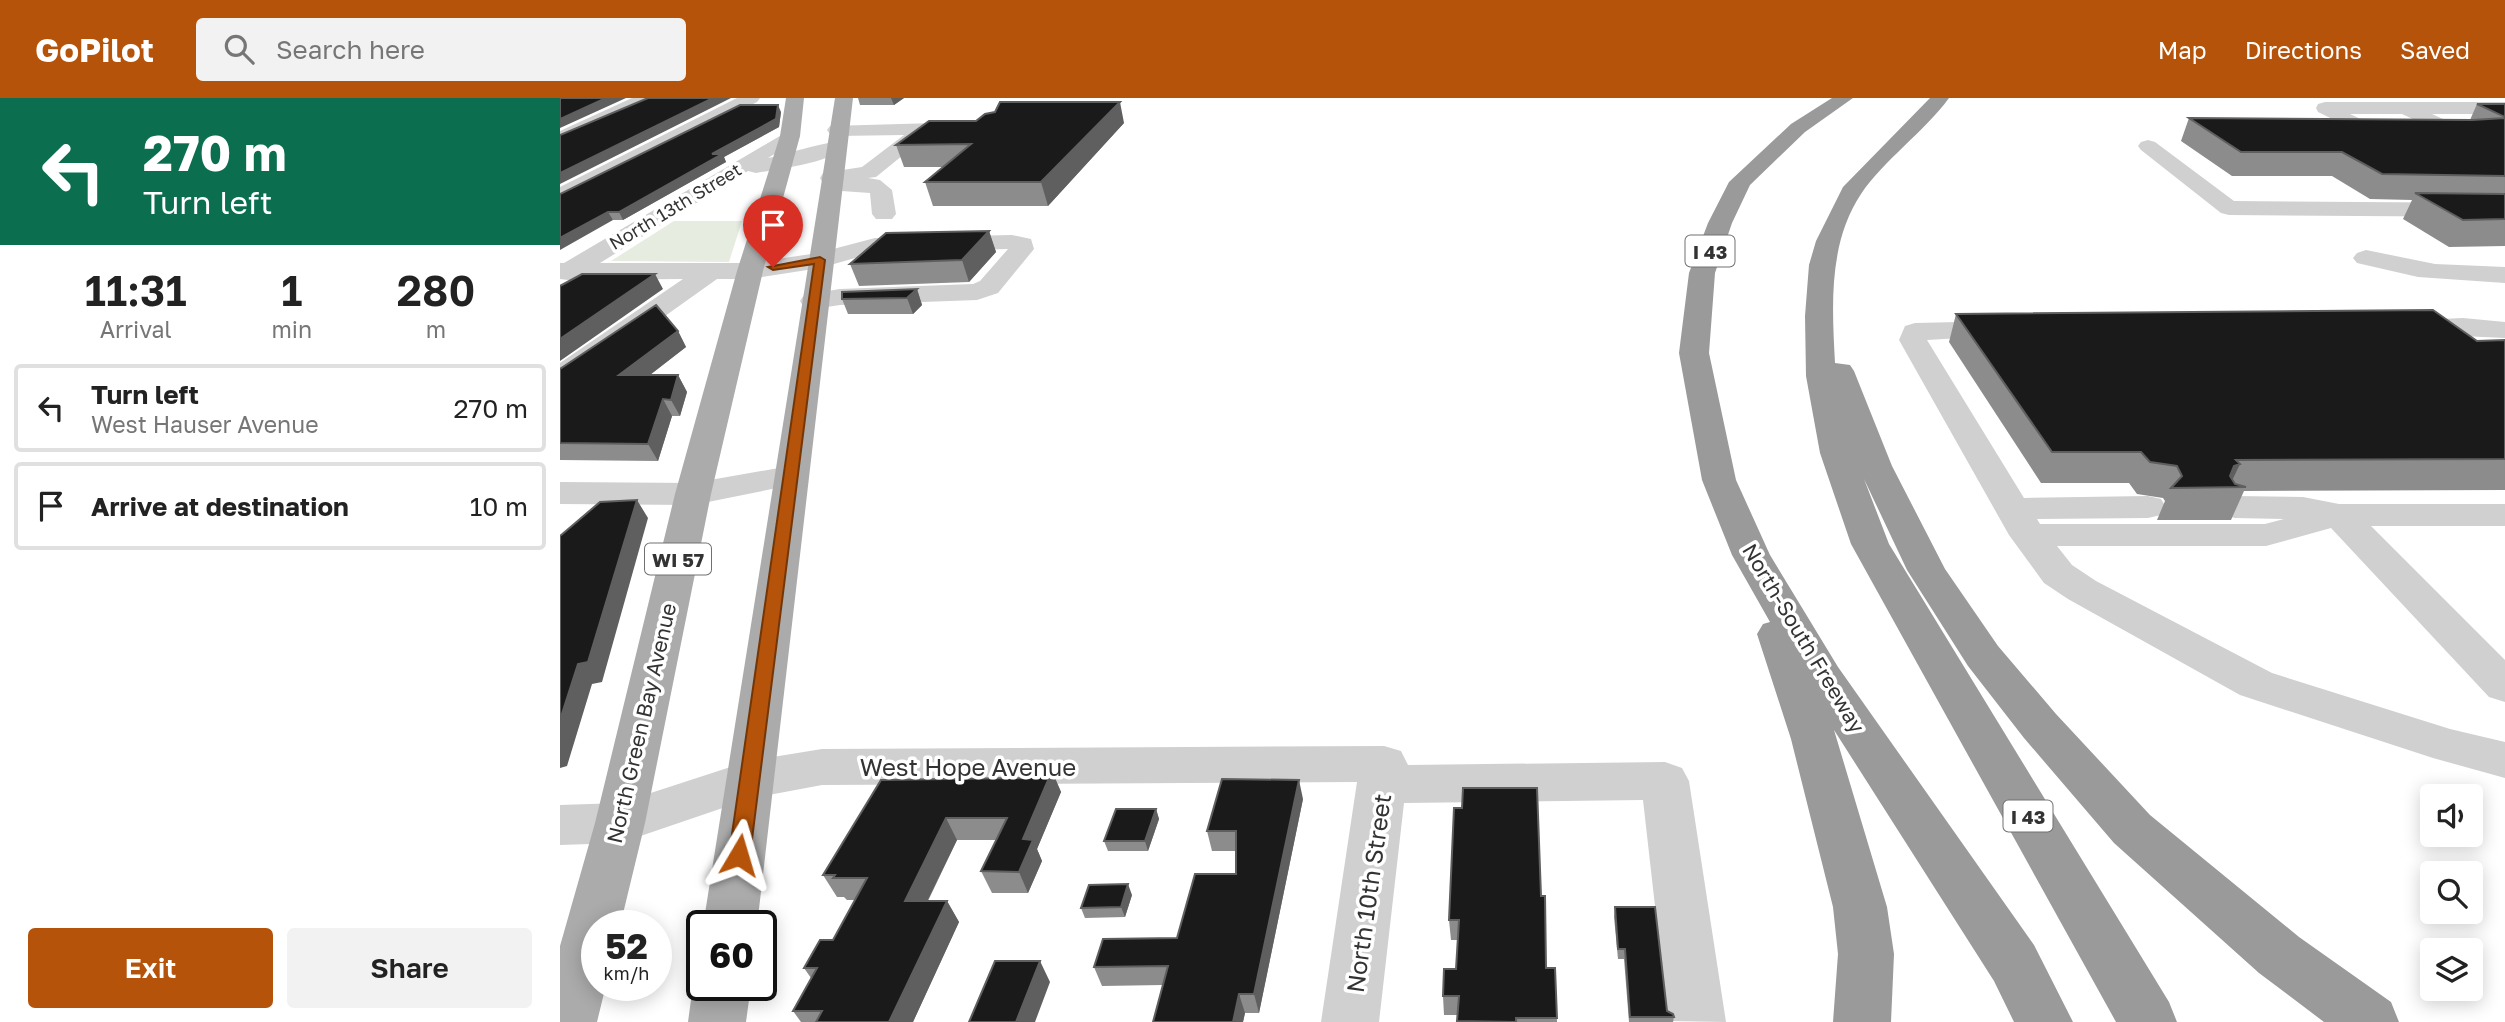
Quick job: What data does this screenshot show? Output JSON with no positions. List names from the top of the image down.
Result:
{
  "streets": {
    "highway": ["I 43", "North-South Freeway"],
    "main road": ["WI 57", "North Green Bay Avenue"],
    "street": ["North 13th Street", "West Hope Avenue", "North 10th Street"]
  },
  "crossings": [
    ["North 13th Street", "North Green Bay Avenue"],
    ["North Green Bay Avenue", "West Hope Avenue"],
    ["West Hope Avenue", "North 10th Street"]
  ],
  "page": {
    "header": "GoPilot",
    "search": "Search here",
    "nav": ["Map", "Directions", "Saved"],
    "turn": ["270 m", "Turn left"],
    "eta": [
      "11:31",
      "Arrival",
      "1",
      "min",
      "280",
      "m"
    ],
    "list": [
      {
        "name": "Turn left",
        "note": "West Hauser Avenue",
        "value": "270 m"
      },
      {
        "name": "Arrive at destination",
        "value": "10 m"
      }
    ],
    "speed": "52 km/h",
    "limit": "60",
    "buttons": ["Exit", "Share"]
  }
}
